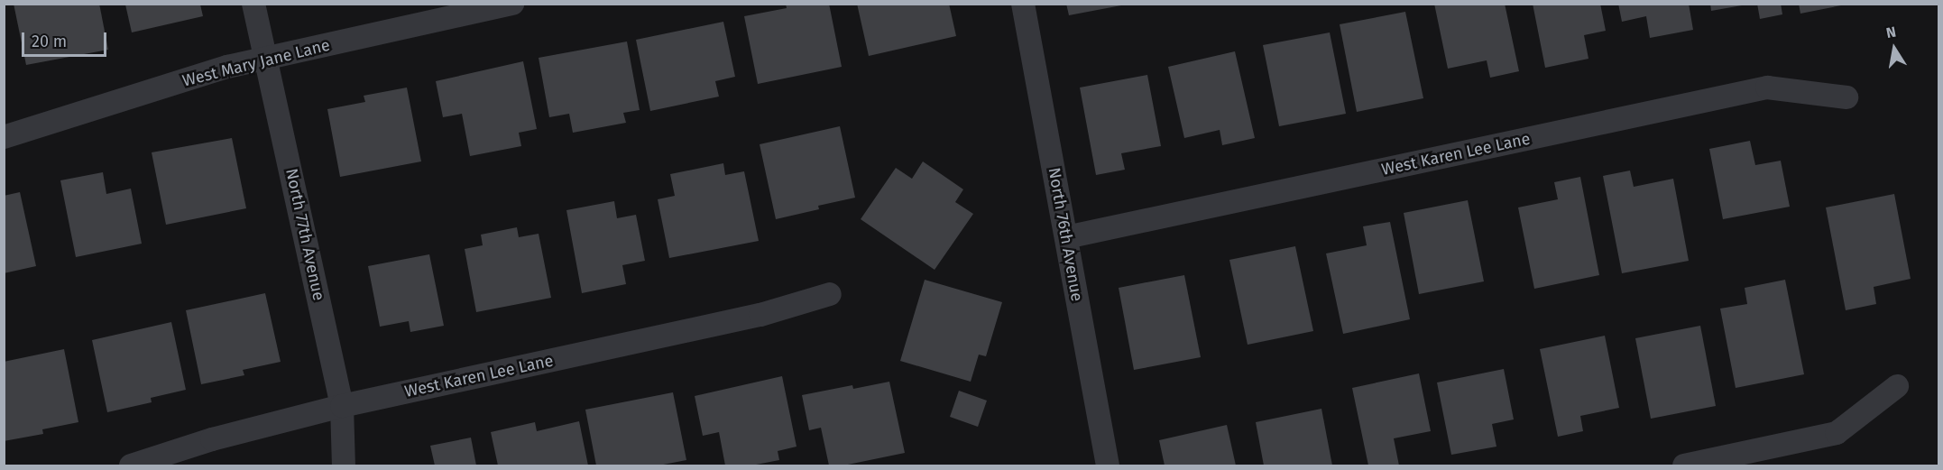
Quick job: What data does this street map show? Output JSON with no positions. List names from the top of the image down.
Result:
{
  "streets": {
    "street": [
      "West Mary Jane Lane",
      "West Karen Lee Lane",
      "North 77th Avenue",
      "North 76th Avenue"
    ]
  },
  "crossings": [
    ["West Mary Jane Lane", "North 77th Avenue"],
    ["West Karen Lee Lane", "North 77th Avenue"],
    ["West Karen Lee Lane", "North 76th Avenue"]
  ],
  "scale_bar": "20 m",
  "north": "top"
}
